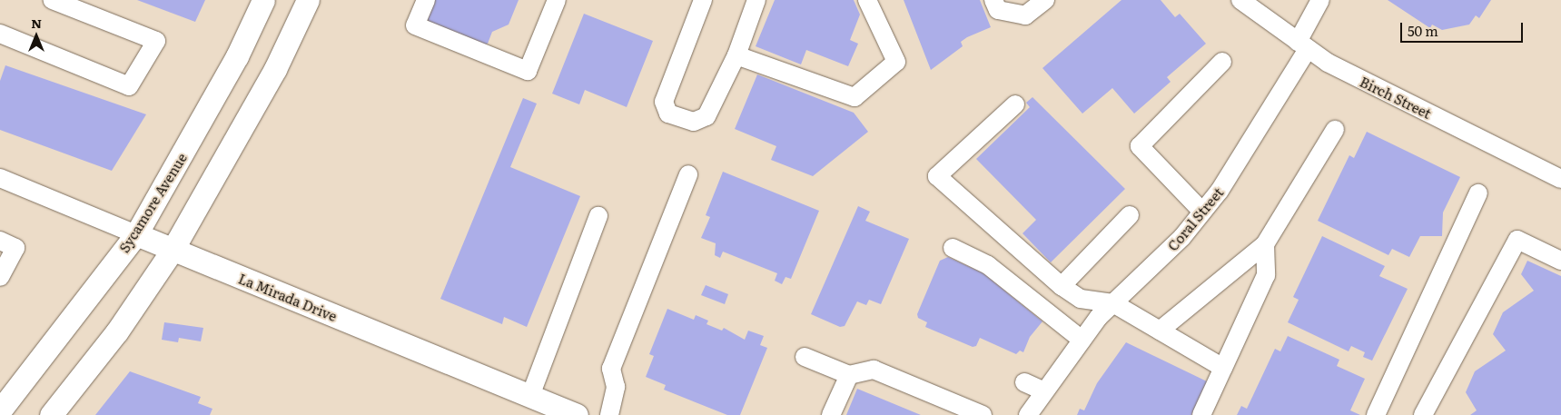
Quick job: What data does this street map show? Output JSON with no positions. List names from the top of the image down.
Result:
{
  "streets": {
    "main road": ["Sycamore Avenue", "La Mirada Drive"],
    "street": ["Birch Street", "Coral Street"]
  },
  "crossings": [
    ["Birch Street", "Coral Street"],
    ["Sycamore Avenue", "La Mirada Drive"]
  ],
  "scale_bar": "50 m",
  "north": "top"
}
